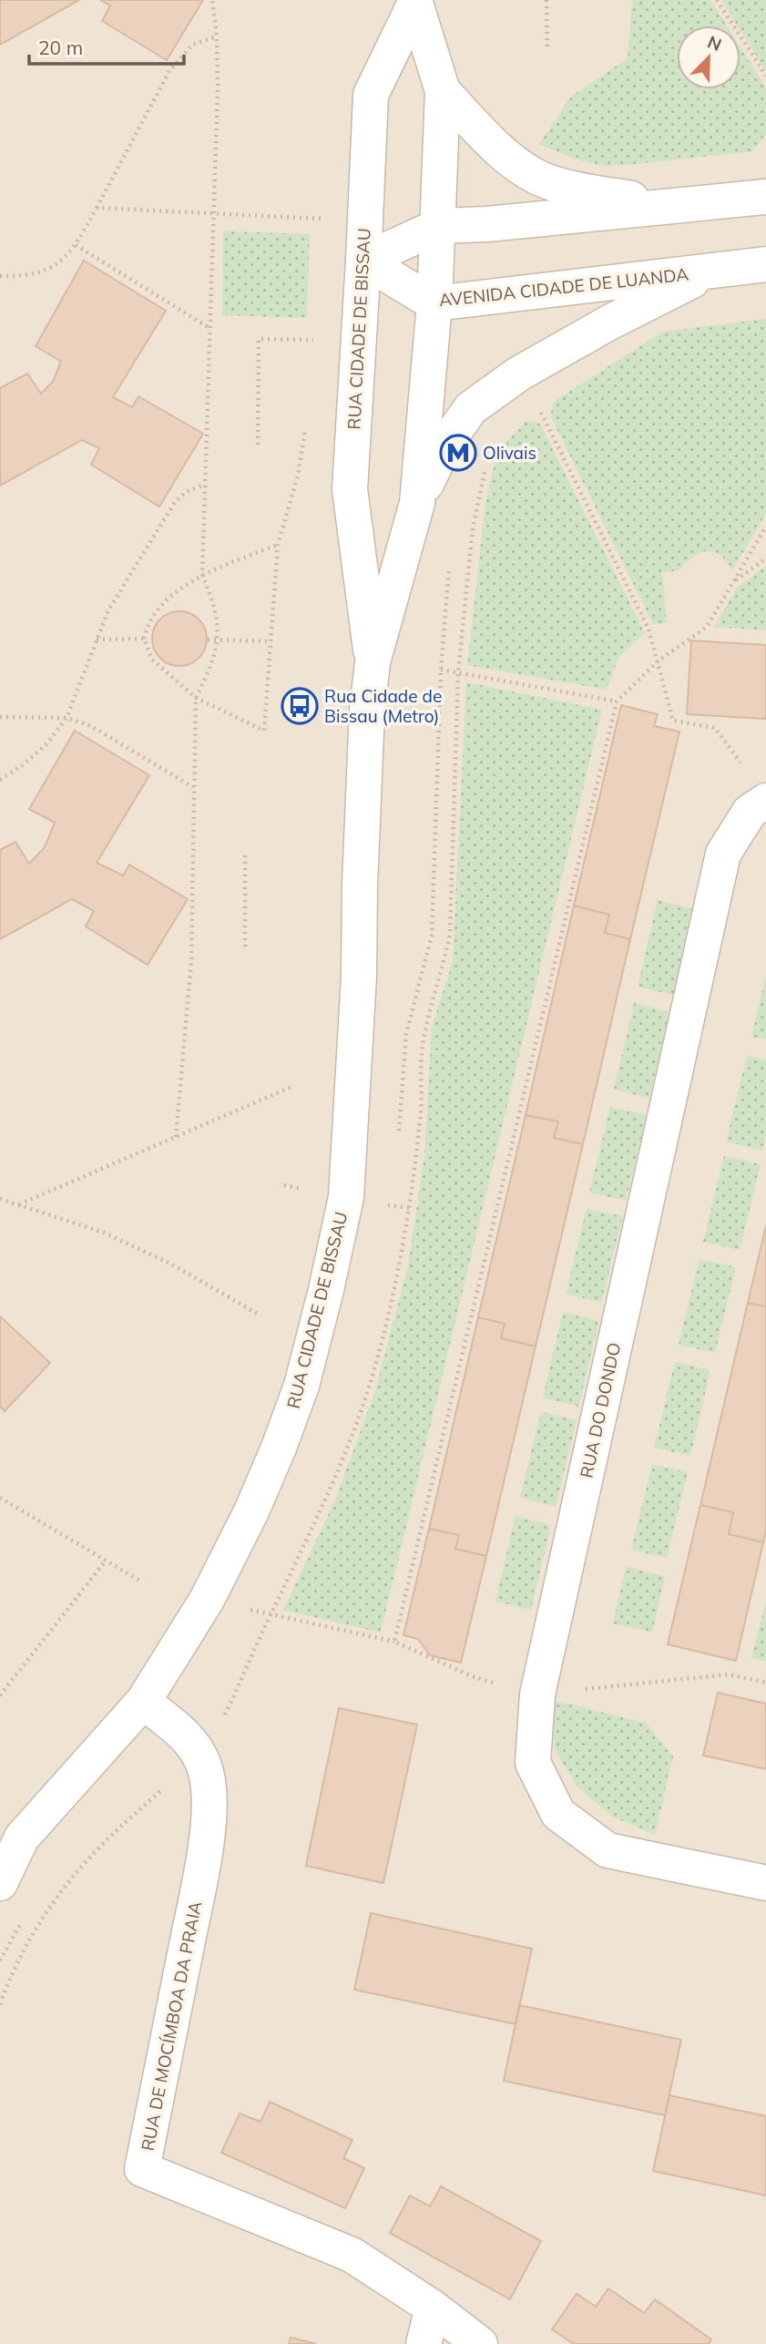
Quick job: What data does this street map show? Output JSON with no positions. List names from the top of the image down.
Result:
{
  "streets": {
    "main road": [
      "AVENIDA CIDADE DE LUANDA",
      "RUA CIDADE DE BISSAU",
      "RUA DO DONDO",
      "RUA DE MOCÍMBOA DA PRAIA"
    ]
  },
  "crossings": [
    ["AVENIDA CIDADE DE LUANDA", "RUA CIDADE DE BISSAU"],
    ["RUA CIDADE DE BISSAU", "RUA DE MOCÍMBOA DA PRAIA"]
  ],
  "places": {
    "metro station": ["Olivais"],
    "bus stop": ["Rua Cidade de Bissau (Metro)"]
  },
  "scale_bar": "20 m",
  "north": "top right"
}
